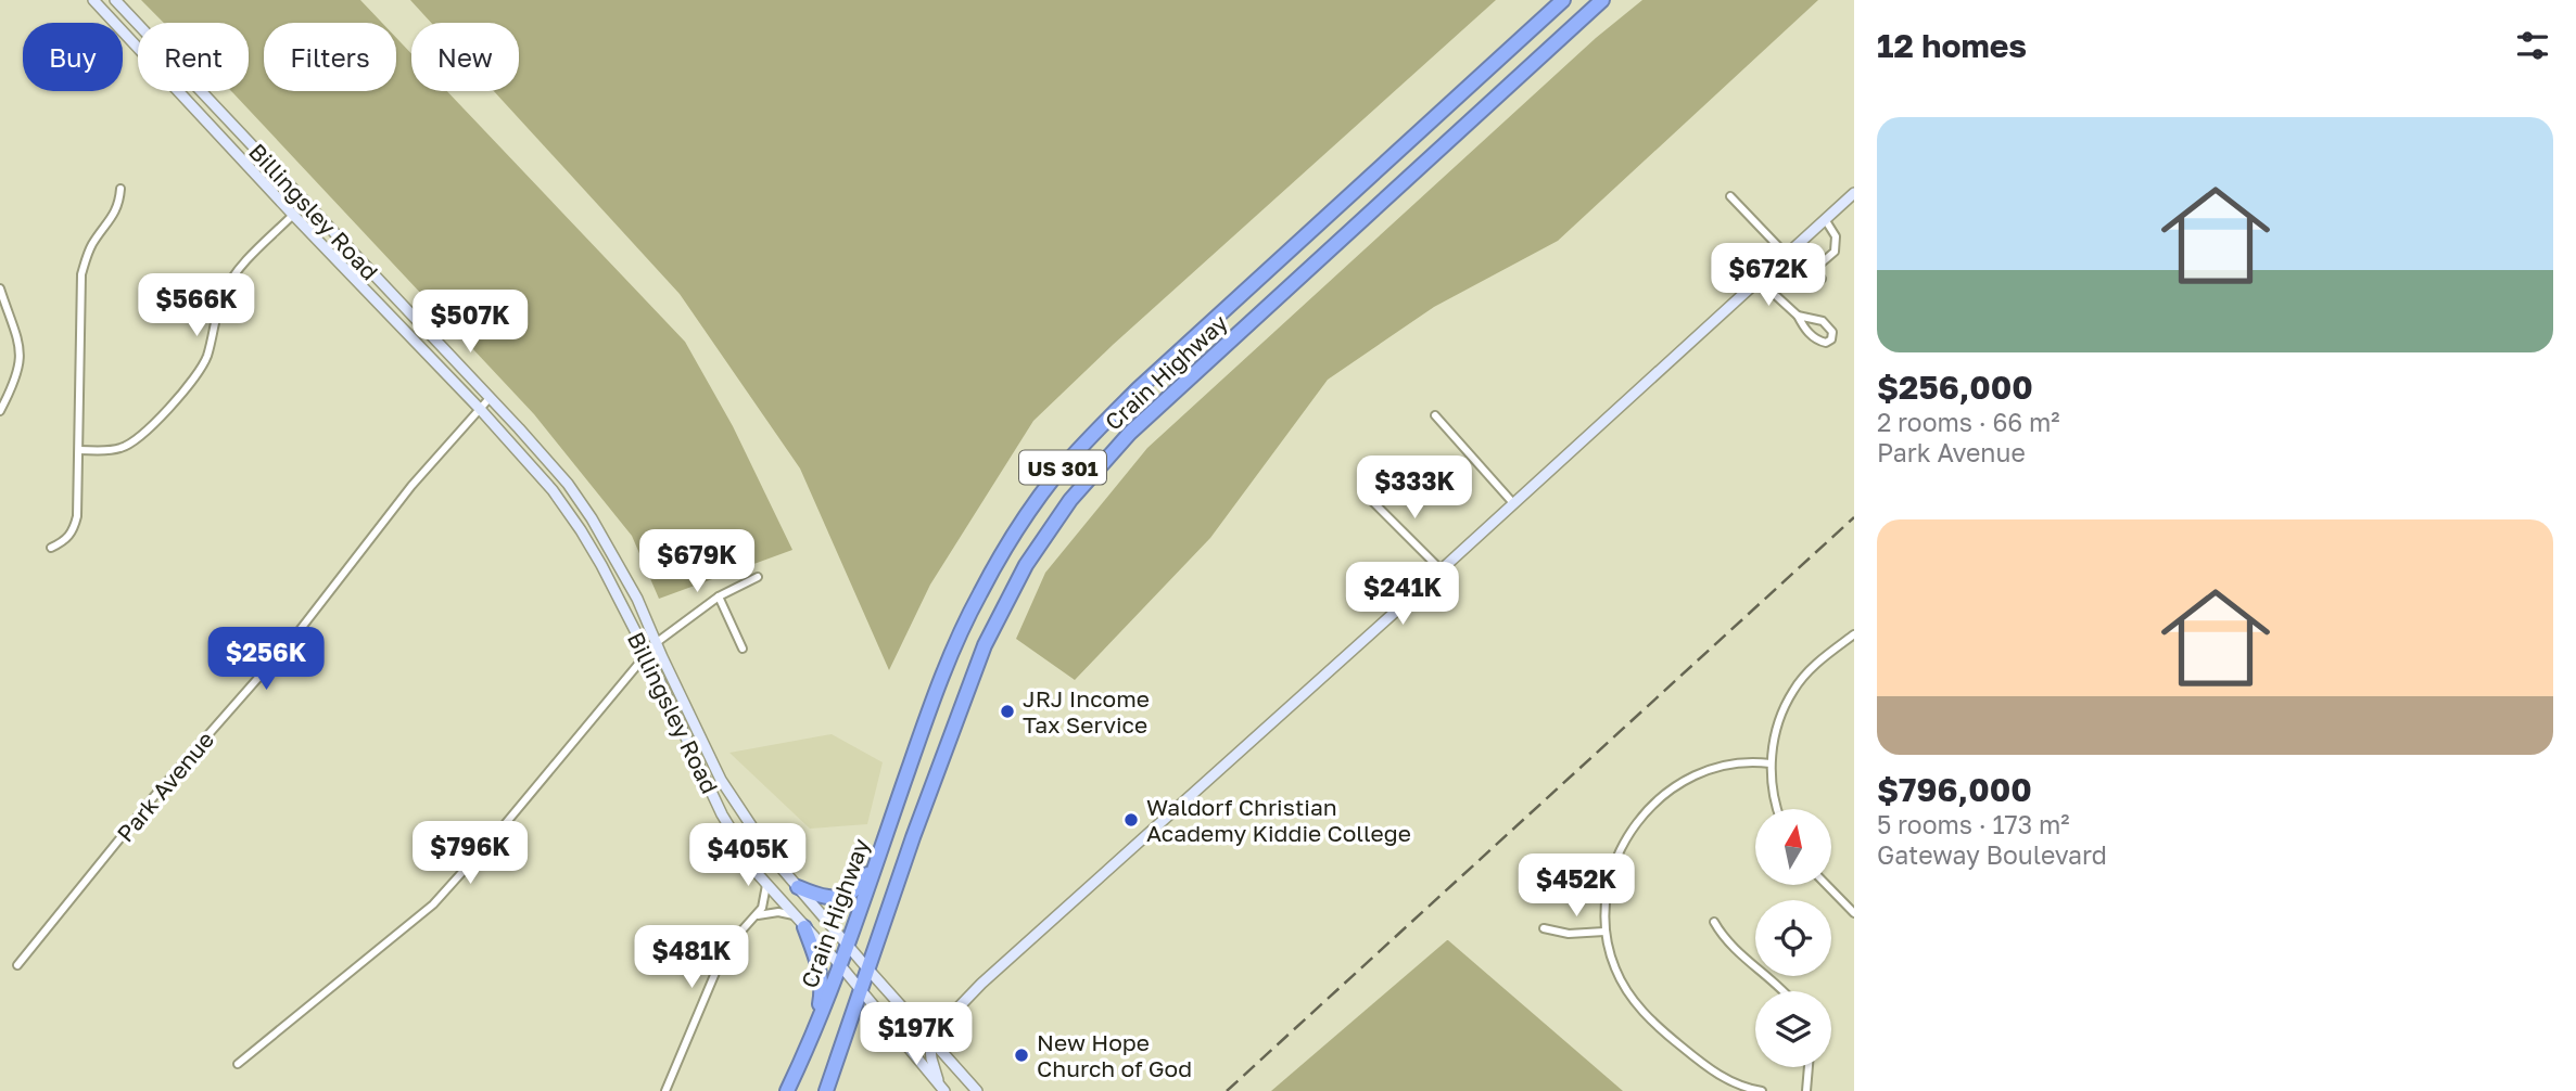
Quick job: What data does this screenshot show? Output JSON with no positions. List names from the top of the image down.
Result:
{
  "streets": {
    "highway": ["Crain Highway", "US 301"],
    "main road": ["Billingsley Road"],
    "street": ["Park Avenue"]
  },
  "crossings": [
    ["Billingsley Road", "Crain Highway"],
    ["Billingsley Road", "Park Avenue"]
  ],
  "places": ["JRJ Income Tax Service", "Waldorf Christian Academy Kiddie College", "New Hope Church of God"],
  "north": "top",
  "page": {
    "heading": "12 homes",
    "chip": [
      "Buy",
      "Rent",
      "Filters",
      "New"
    ],
    "list": [
      {
        "name": "$256,000",
        "note": "2 rooms · 66 m² · Park Avenue"
      },
      {
        "name": "$796,000",
        "note": "5 rooms · 173 m² · Gateway Boulevard"
      }
    ],
    "price": [
      "$672K",
      "$566K",
      "$507K",
      "$333K",
      "$679K",
      "$241K",
      "$256K",
      "$796K",
      "$405K",
      "$452K",
      "$481K",
      "$197K"
    ]
  }
}
